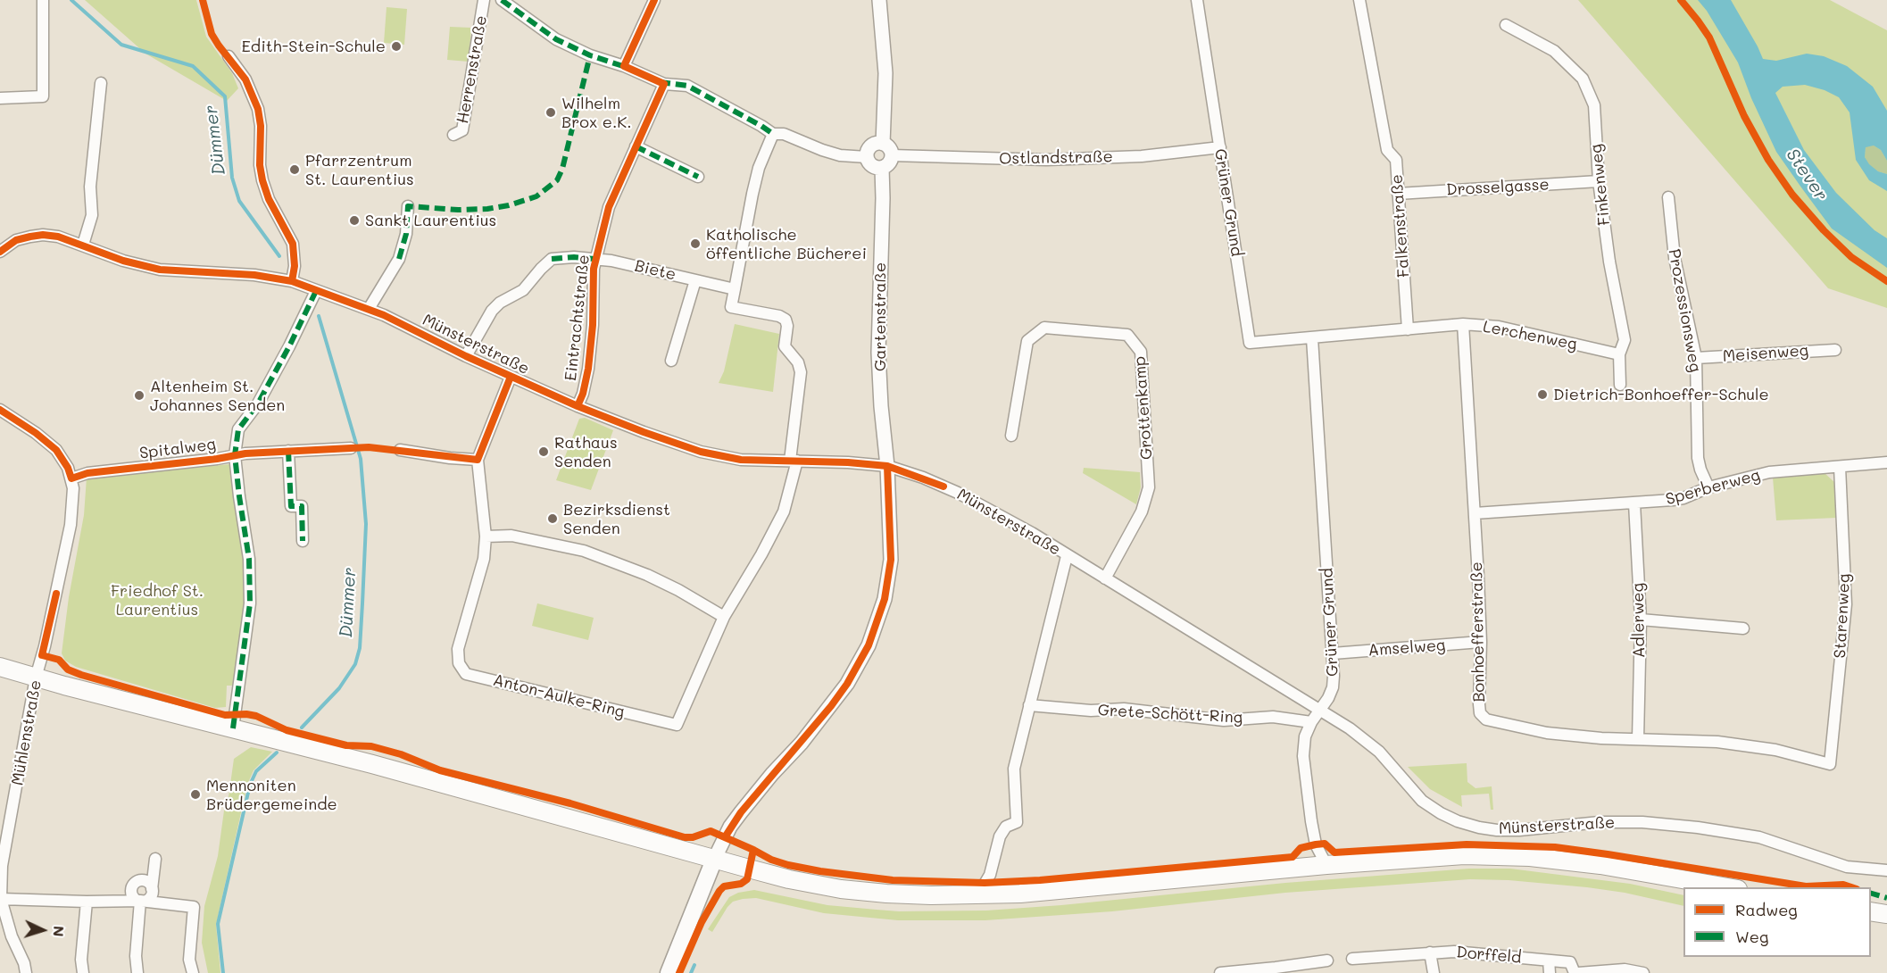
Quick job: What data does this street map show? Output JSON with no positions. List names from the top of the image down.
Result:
{
  "streets": {
    "street": [
      "Herrenstraße",
      "Ostlandstraße",
      "Finkenweg",
      "Drosselgasse",
      "Grüner Grund",
      "Falkenstraße",
      "Biete",
      "Prozessionsweg",
      "Gartenstraße",
      "Eintrachtstraße",
      "Lerchenweg",
      "Münsterstraße",
      "Meisenweg",
      "Grottenkamp",
      "Spitalweg",
      "Sperberweg",
      "Starenweg",
      "Adlerweg",
      "Bonhoefferstraße",
      "Amselweg",
      "Anton-Aulke-Ring",
      "Grete-Schött-Ring",
      "Mühlenstraße",
      "Dorffeld"
    ]
  },
  "crossings": [
    ["Ostlandstraße", "Grüner Grund"],
    ["Ostlandstraße", "Gartenstraße"],
    ["Finkenweg", "Drosselgasse"],
    ["Finkenweg", "Lerchenweg"],
    ["Drosselgasse", "Falkenstraße"],
    ["Grüner Grund", "Falkenstraße"],
    ["Grüner Grund", "Lerchenweg"],
    ["Grüner Grund", "Münsterstraße"],
    ["Grüner Grund", "Amselweg"],
    ["Falkenstraße", "Lerchenweg"],
    ["Biete", "Eintrachtstraße"],
    ["Biete", "Münsterstraße"],
    ["Prozessionsweg", "Meisenweg"],
    ["Prozessionsweg", "Sperberweg"],
    ["Gartenstraße", "Münsterstraße"],
    ["Eintrachtstraße", "Münsterstraße"],
    ["Lerchenweg", "Bonhoefferstraße"],
    ["Münsterstraße", "Grottenkamp"],
    ["Münsterstraße", "Spitalweg"],
    ["Münsterstraße", "Anton-Aulke-Ring"],
    ["Spitalweg", "Mühlenstraße"],
    ["Sperberweg", "Starenweg"],
    ["Sperberweg", "Adlerweg"],
    ["Sperberweg", "Bonhoefferstraße"],
    ["Starenweg", "Bonhoefferstraße"],
    ["Adlerweg", "Bonhoefferstraße"],
    ["Bonhoefferstraße", "Amselweg"]
  ],
  "water": ["Dümmer", "Stever"],
  "parks": ["Friedhof St. Laurentius"],
  "places": [
    "Edith-Stein-Schule",
    "Wilhelm Brox e.K.",
    "Pfarrzentrum St. Laurentius",
    "Sankt Laurentius",
    "Katholische öffentliche Bücherei",
    "Dietrich-Bonhoeffer-Schule",
    "Altenheim St. Johannes Senden",
    "Rathaus Senden",
    "Bezirksdienst Senden",
    "Mennoniten Brüdergemeinde"
  ],
  "legend": ["Radweg", "Weg"],
  "north": "right"
}
